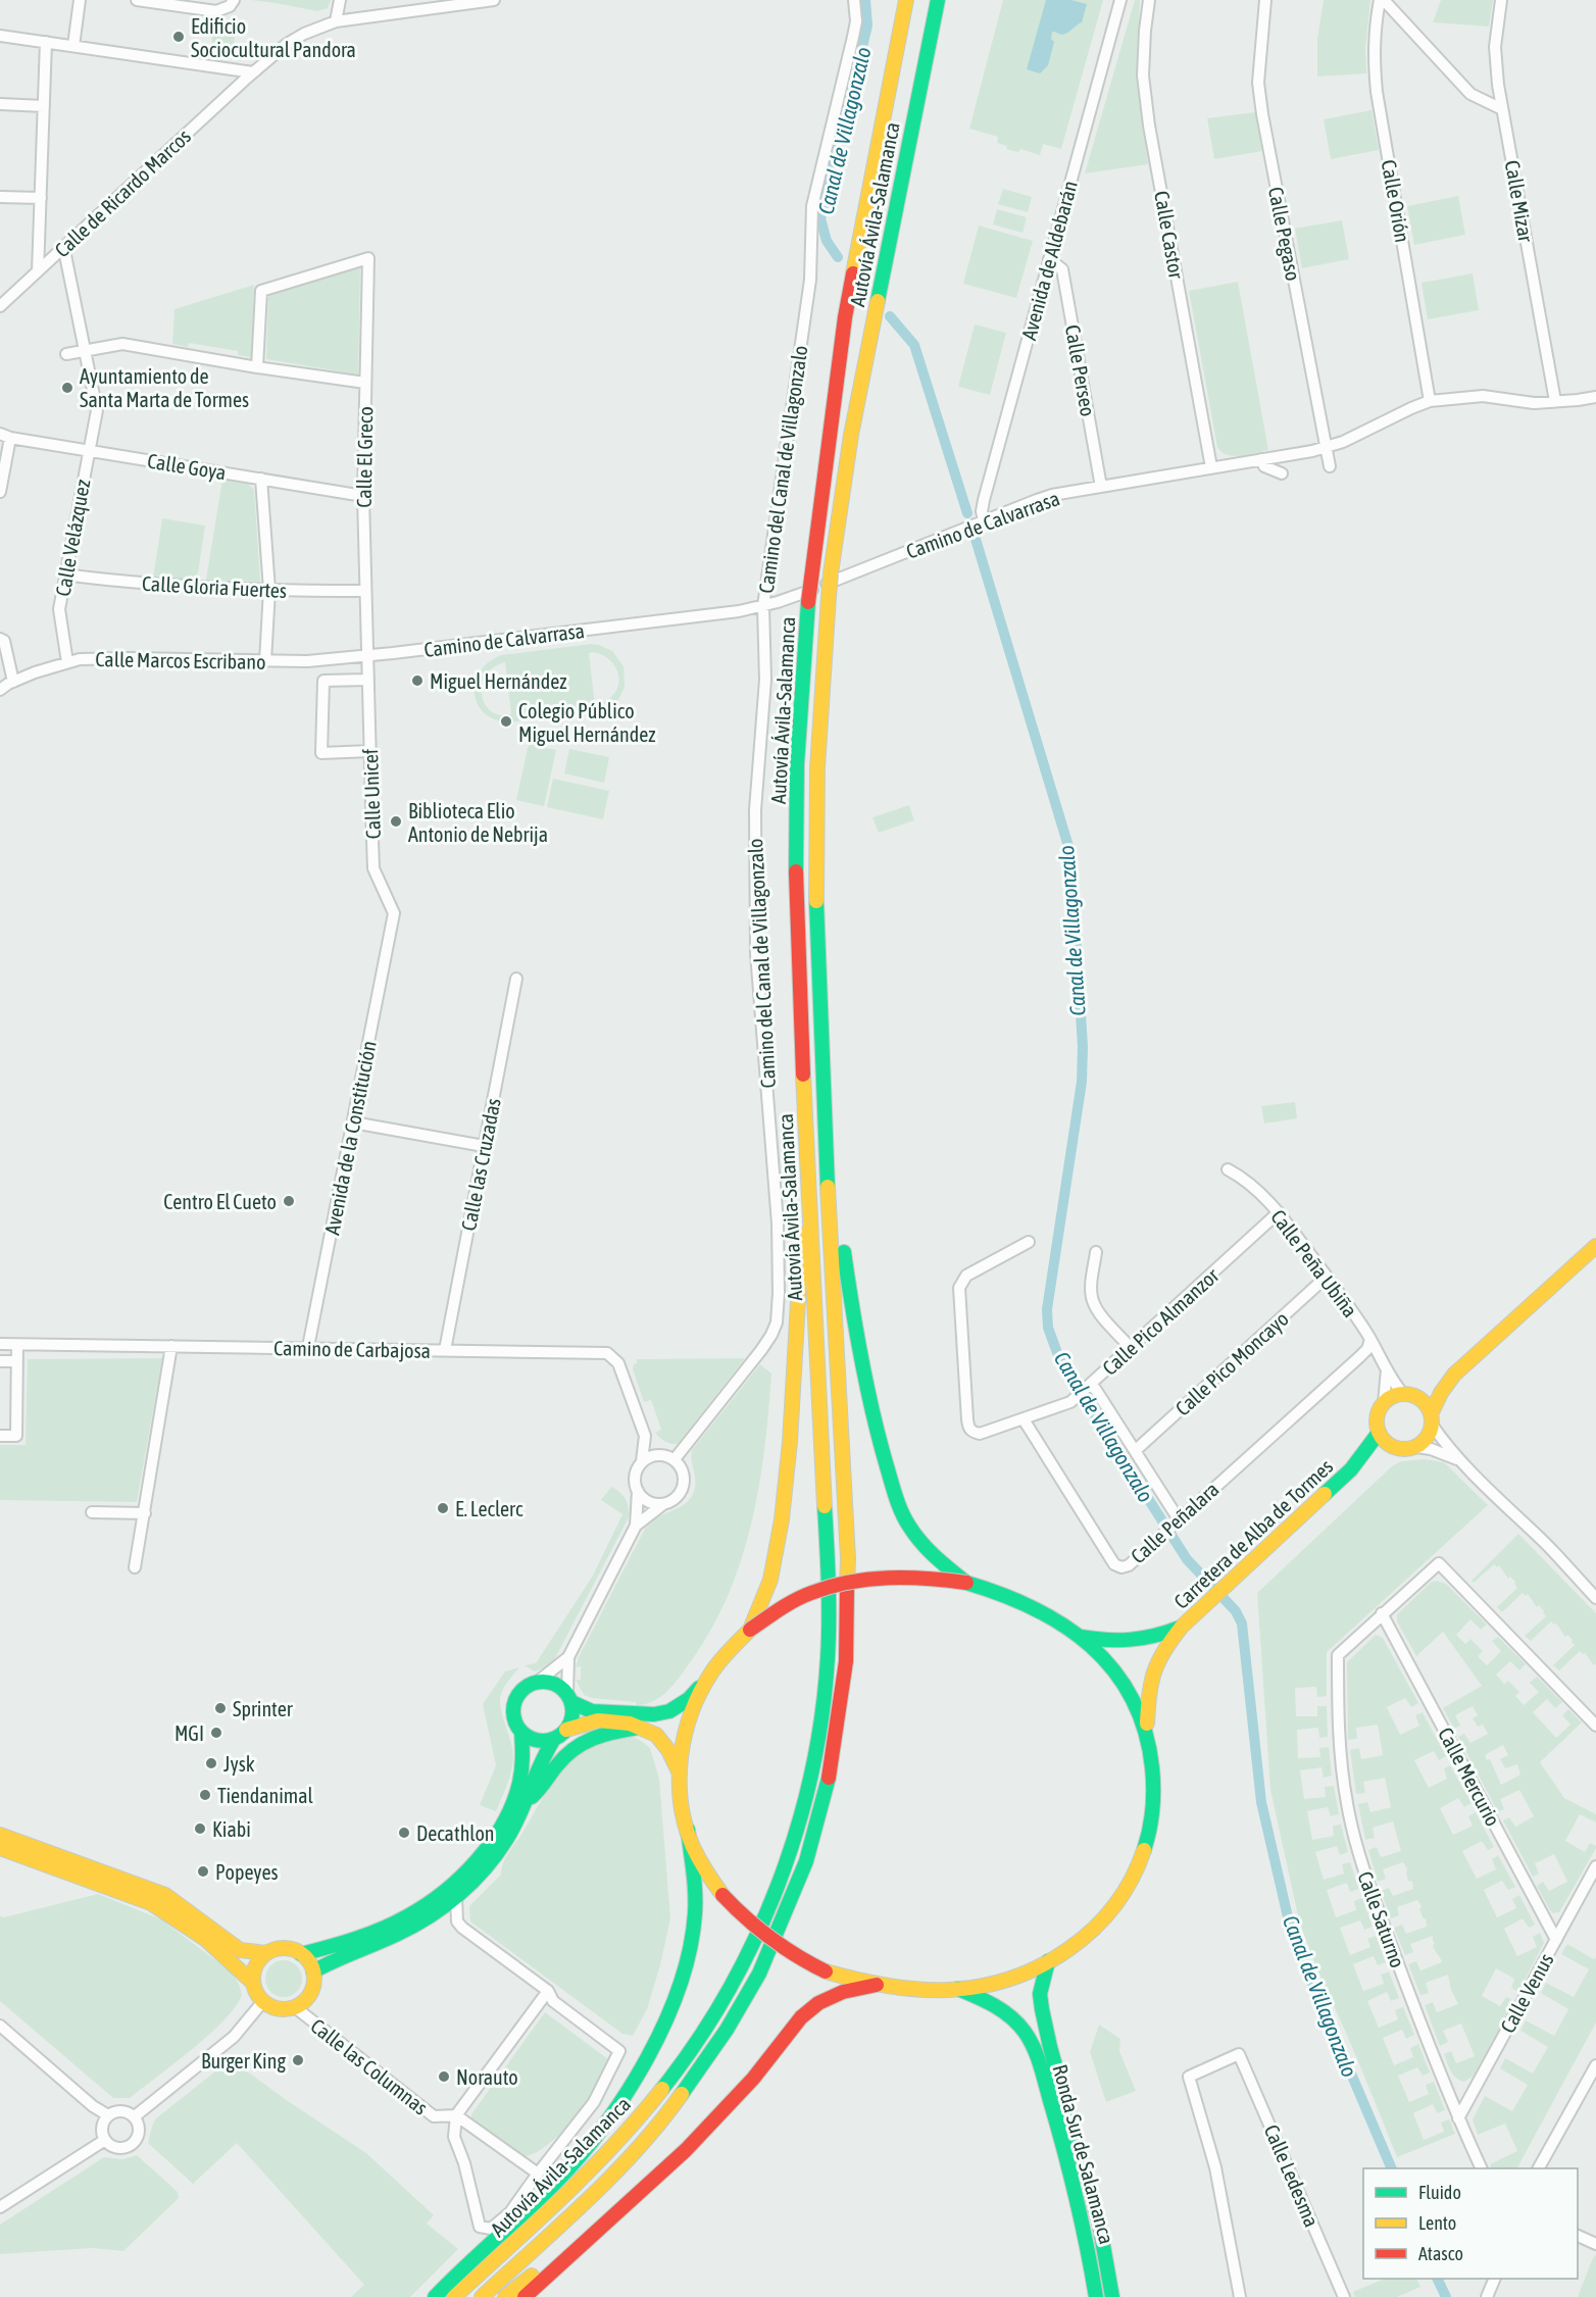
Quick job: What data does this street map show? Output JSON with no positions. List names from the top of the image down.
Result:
{
  "streets": {
    "main road": ["Autovía Ávila-Salamanca", "Carretera de Alba de Tormes", "Ronda Sur de Salamanca"],
    "street": [
      "Calle de Ricardo Marcos",
      "Calle Orión",
      "Calle Mizar",
      "Calle Pegaso",
      "Calle Castor",
      "Avenida de Aldebarán",
      "Calle Perseo",
      "Calle El Greco",
      "Calle Goya",
      "Camino del Canal de Villagonzalo",
      "Camino de Calvarrasa",
      "Calle Velázquez",
      "Calle Gloria Fuertes",
      "Calle Marcos Escribano",
      "Calle Unicef",
      "Avenida de la Constitución",
      "Calle las Cruzadas",
      "Calle Peña Ubiña",
      "Calle Pico Almanzor",
      "Camino de Carbajosa",
      "Calle Pico Moncayo",
      "Calle Peñalara",
      "Calle Mercurio",
      "Calle Saturno",
      "Calle Venus",
      "Calle las Columnas",
      "Calle Ledesma"
    ]
  },
  "crossings": [
    ["Calle Orión", "Camino de Calvarrasa"],
    ["Calle Mizar", "Camino de Calvarrasa"],
    ["Calle Pegaso", "Camino de Calvarrasa"],
    ["Calle Castor", "Camino de Calvarrasa"],
    ["Avenida de Aldebarán", "Calle Perseo"],
    ["Avenida de Aldebarán", "Camino de Calvarrasa"],
    ["Calle Perseo", "Camino de Calvarrasa"],
    ["Calle El Greco", "Calle Goya"],
    ["Calle El Greco", "Camino de Calvarrasa"],
    ["Calle El Greco", "Calle Gloria Fuertes"],
    ["Calle El Greco", "Calle Marcos Escribano"],
    ["Calle El Greco", "Calle Unicef"],
    ["Calle Goya", "Calle Velázquez"],
    ["Camino del Canal de Villagonzalo", "Camino de Calvarrasa"],
    ["Camino de Calvarrasa", "Calle Marcos Escribano"],
    ["Camino de Calvarrasa", "Calle Unicef"],
    ["Calle Velázquez", "Calle Gloria Fuertes"],
    ["Calle Velázquez", "Calle Marcos Escribano"],
    ["Calle Marcos Escribano", "Calle Unicef"],
    ["Calle Unicef", "Avenida de la Constitución"],
    ["Avenida de la Constitución", "Camino de Carbajosa"],
    ["Calle las Cruzadas", "Camino de Carbajosa"],
    ["Calle Peña Ubiña", "Calle Pico Almanzor"],
    ["Calle Peña Ubiña", "Calle Pico Moncayo"],
    ["Calle Peña Ubiña", "Calle Peñalara"],
    ["Calle Peña Ubiña", "Carretera de Alba de Tormes"],
    ["Calle Pico Almanzor", "Calle Peñalara"],
    ["Calle Mercurio", "Calle Saturno"],
    ["Calle Mercurio", "Calle Venus"],
    ["Calle Saturno", "Calle Venus"]
  ],
  "water": ["Canal de Villagonzalo"],
  "places": [
    "Edificio Sociocultural Pandora",
    "Ayuntamiento de Santa Marta de Tormes",
    "Miguel Hernández",
    "Colegio Público Miguel Hernández",
    "Biblioteca Elio Antonio de Nebrija",
    "Centro El Cueto",
    "E. Leclerc",
    "Sprinter",
    "MGI",
    "Jysk",
    "Tiendanimal",
    "Kiabi",
    "Decathlon",
    "Popeyes",
    "Burger King",
    "Norauto"
  ],
  "legend": ["Fluido", "Lento", "Atasco"]
}
